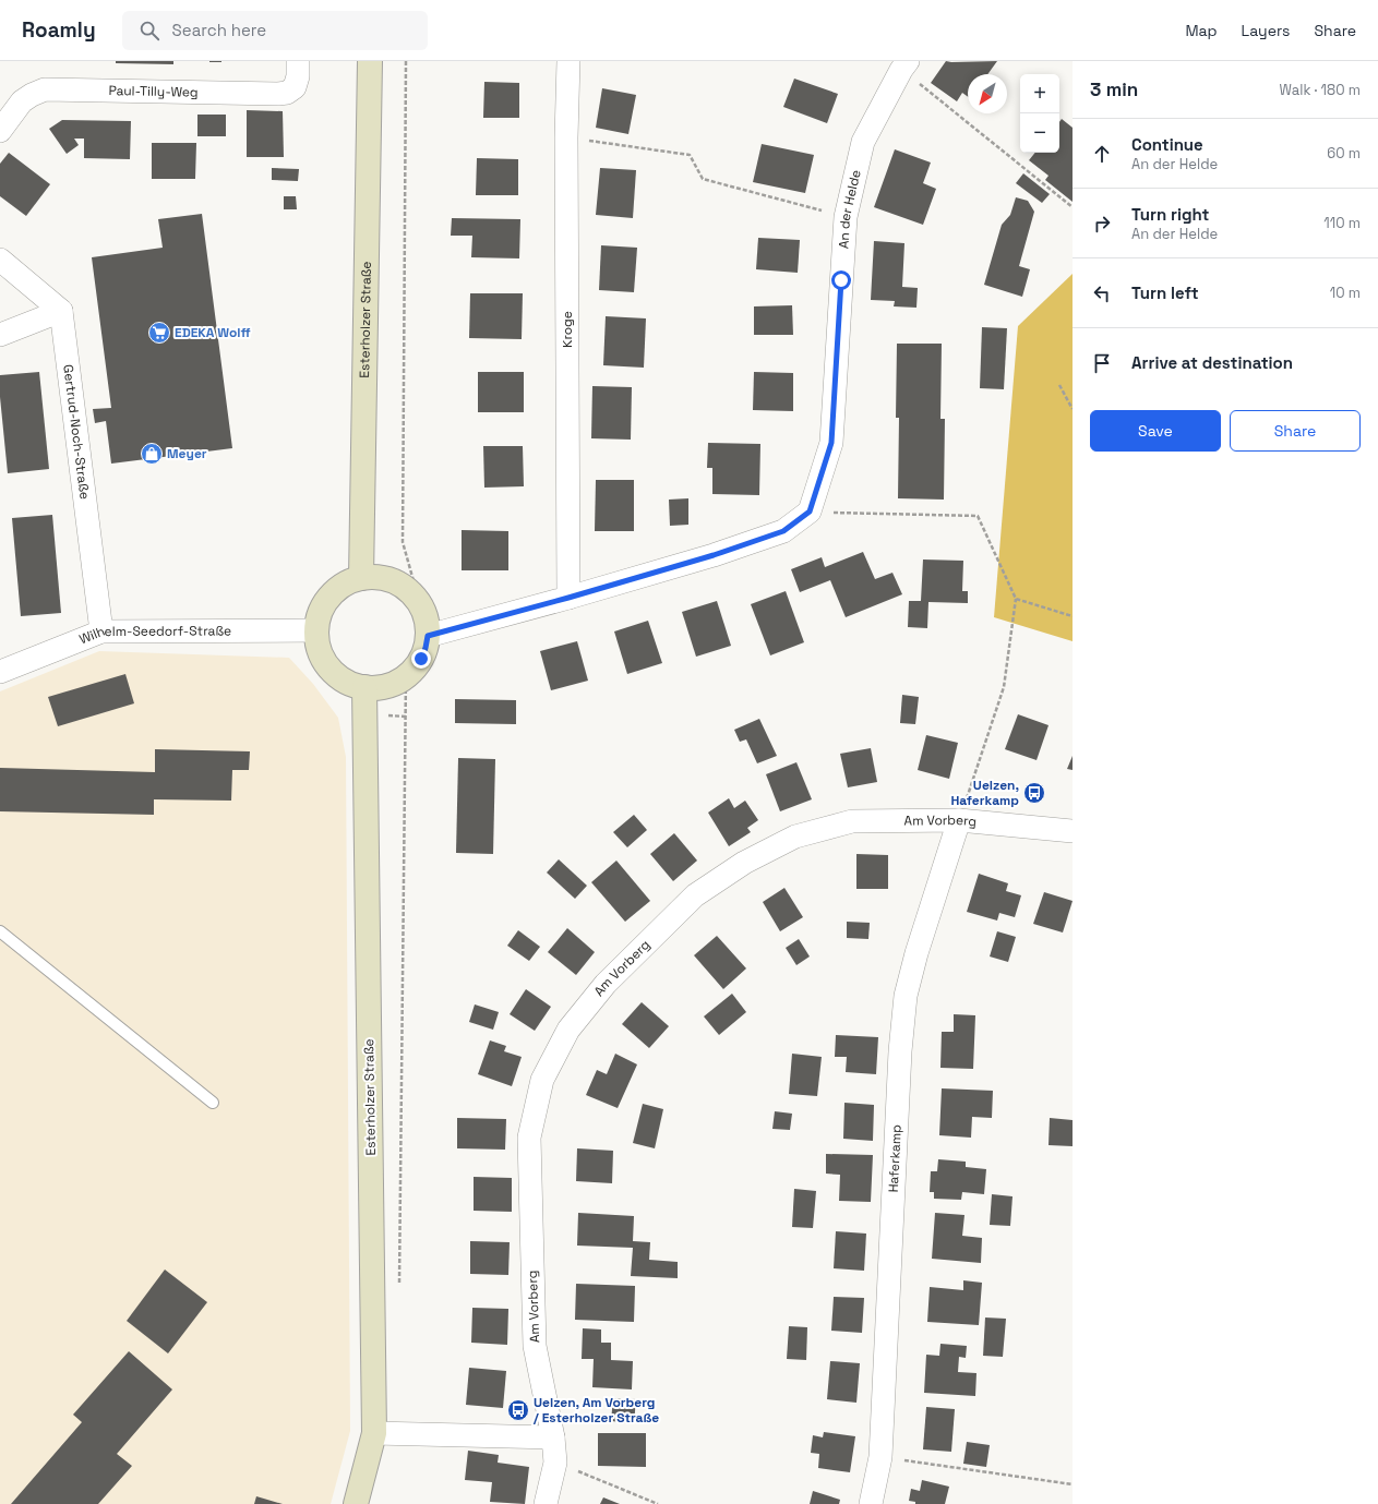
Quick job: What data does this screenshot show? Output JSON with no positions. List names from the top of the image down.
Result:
{
  "streets": {
    "main road": ["Esterholzer Straße"],
    "street": [
      "Paul-Tilly-Weg",
      "An der Helde",
      "Kroge",
      "Gertrud-Noch-Straße",
      "Wilhelm-Seedorf-Straße",
      "Am Vorberg",
      "Haferkamp"
    ]
  },
  "crossings": [
    ["Esterholzer Straße", "Wilhelm-Seedorf-Straße"],
    ["Gertrud-Noch-Straße", "Wilhelm-Seedorf-Straße"],
    ["Am Vorberg", "Haferkamp"]
  ],
  "places": {
    "supermarket": ["EDEKA Wolff"],
    "shop": ["Meyer"],
    "bus stop": ["Uelzen, Haferkamp", "Uelzen, Am Vorberg / Esterholzer Straße"]
  },
  "north": "bottom left",
  "page": {
    "header": "Roamly",
    "search": "Search here",
    "nav": ["Map", "Layers", "Share"],
    "heading": ["3 min", "Walk · 180 m"],
    "map_buttons": ["+", "−"],
    "list": [
      ["Continue", "An der Helde", "60 m"],
      ["Turn right", "An der Helde", "110 m"],
      ["Turn left", "10 m"],
      "Arrive at destination"
    ],
    "buttons": ["Save", "Share"]
  }
}
